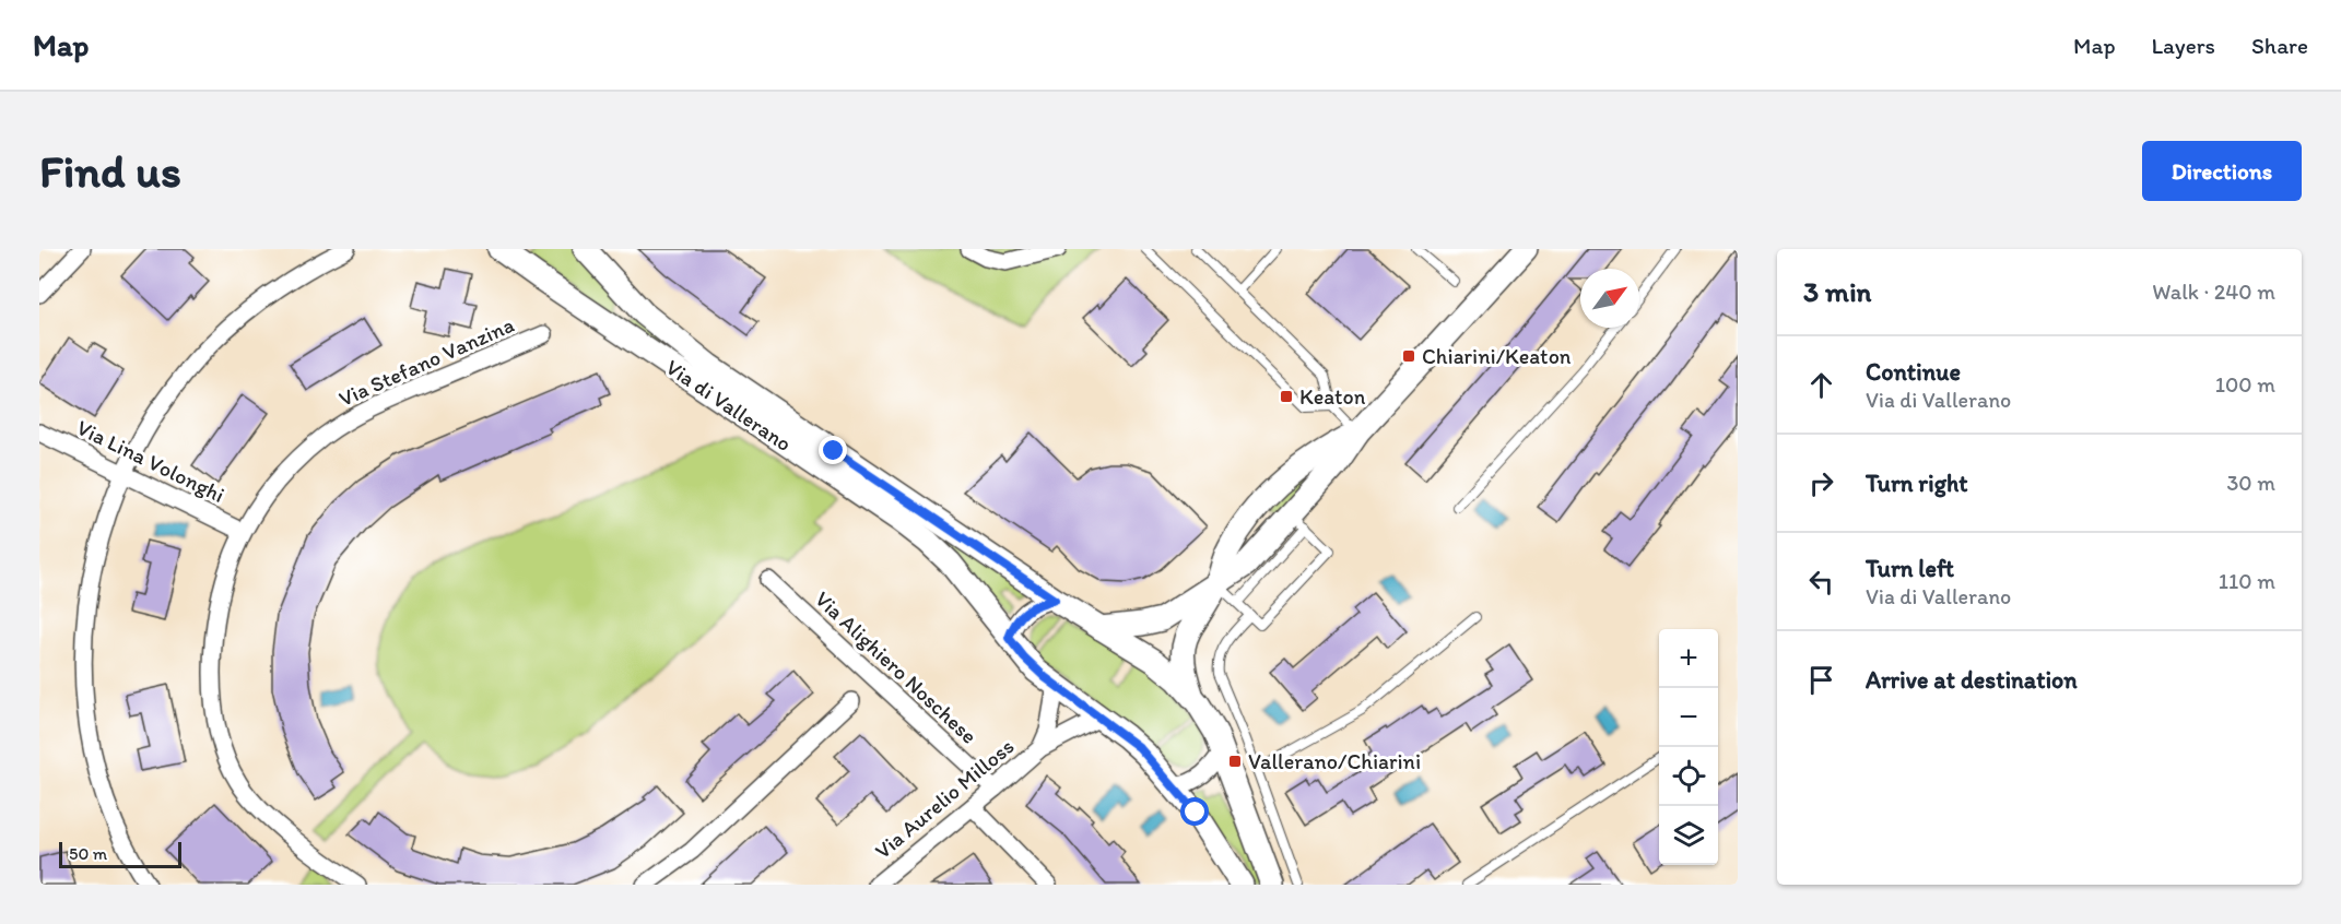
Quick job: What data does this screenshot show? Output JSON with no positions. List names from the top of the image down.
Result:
{
  "streets": {
    "street": [
      "Via Stefano Vanzina",
      "Via di Vallerano",
      "Via Lina Volonghi",
      "Via Alighiero Noschese",
      "Via Aurelio Milloss"
    ]
  },
  "crossings": [
    ["Via Stefano Vanzina", "Via Lina Volonghi"],
    ["Via di Vallerano", "Via Aurelio Milloss"],
    ["Via Alighiero Noschese", "Via Aurelio Milloss"]
  ],
  "places": {
    "transit": ["Chiarini/Keaton", "Keaton", "Vallerano/Chiarini"]
  },
  "scale_bar": "50 m",
  "north": "top right",
  "page": {
    "header": "Map",
    "nav": ["Map", "Layers", "Share"],
    "buttons": "Directions",
    "title": "Find us",
    "heading": ["3 min", "Walk · 240 m"],
    "list": [
      ["Continue", "Via di Vallerano", "100 m"],
      ["Turn right", "30 m"],
      ["Turn left", "Via di Vallerano", "110 m"],
      "Arrive at destination"
    ],
    "map_buttons": ["+", "−"],
    "scale": "50 m"
  }
}
